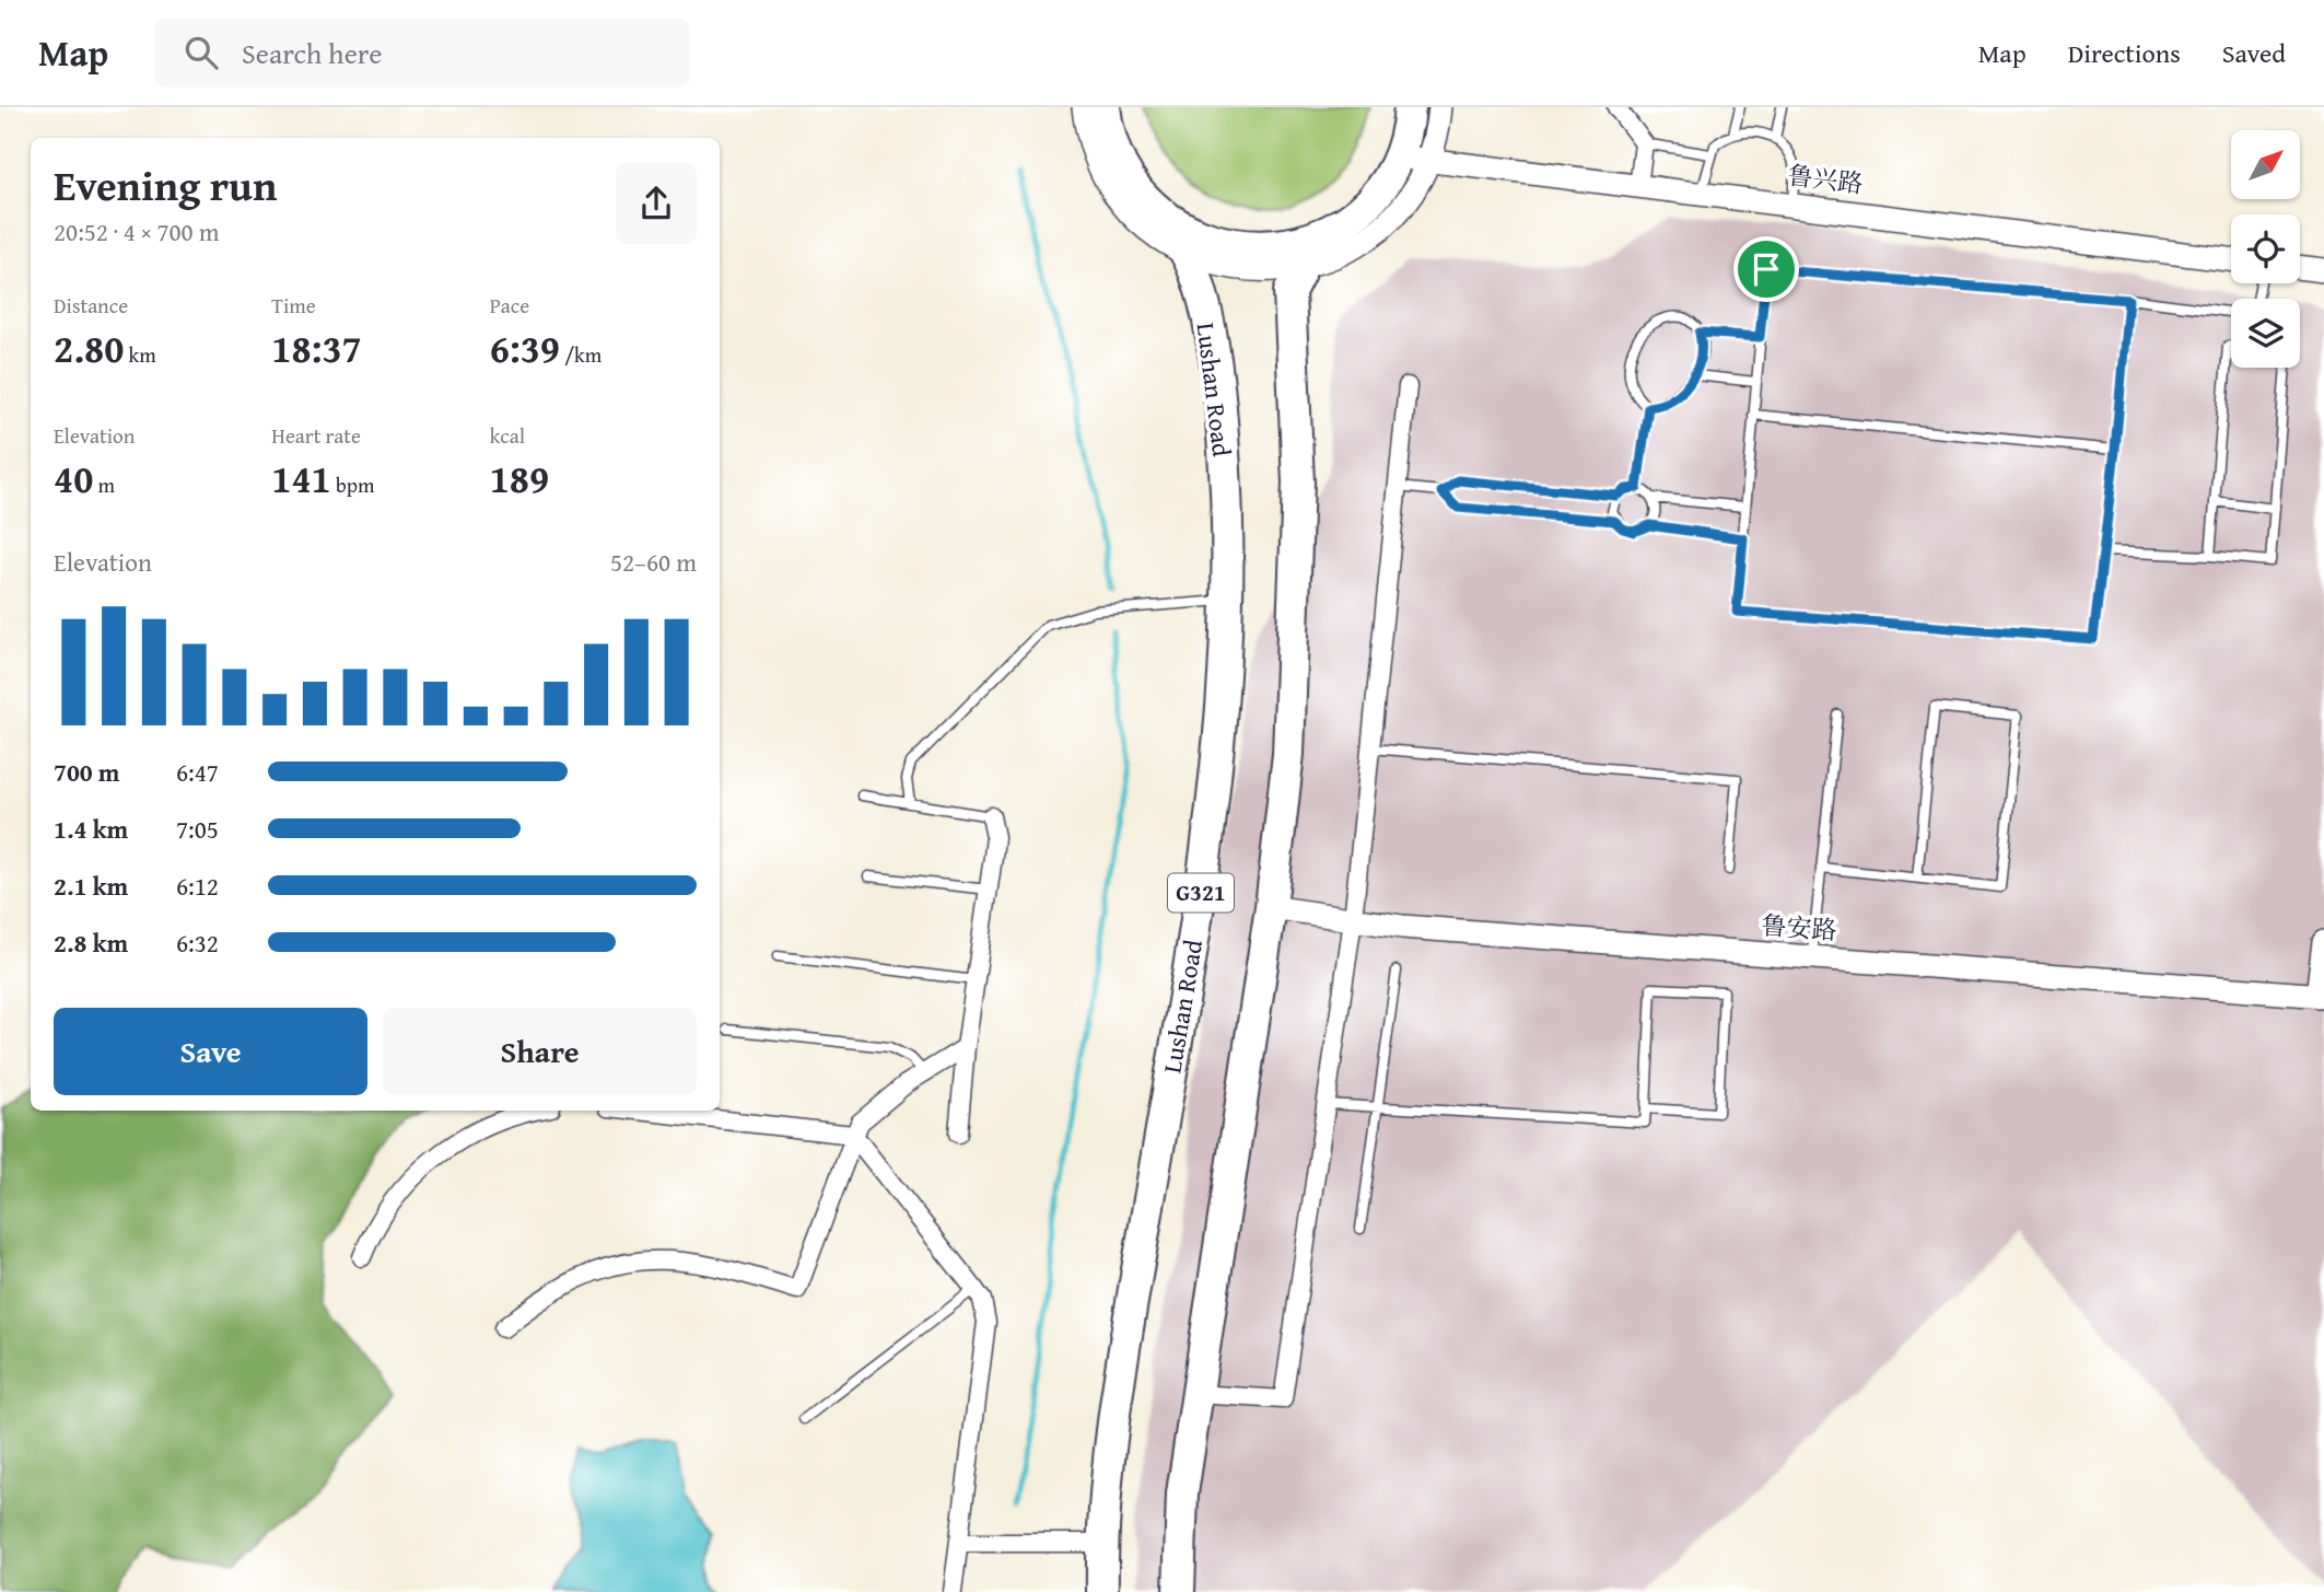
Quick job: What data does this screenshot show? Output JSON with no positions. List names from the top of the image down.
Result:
{
  "streets": {
    "highway": ["Lushan Road", "G321"],
    "street": ["鲁兴路", "鲁安路"]
  },
  "crossings": [
    ["G321", "鲁安路"]
  ],
  "north": "top right",
  "page": {
    "header": "Map",
    "search": "Search here",
    "nav": ["Map", "Directions", "Saved"],
    "heading": ["Evening run", "20:52 · 4 × 700 m"],
    "stats": [
      ["Distance", "2.80 km"],
      ["Time", "18:37"],
      ["Pace", "6:39 /km"],
      ["Elevation", "40 m"],
      ["Heart rate", "141 bpm"],
      ["kcal", "189"]
    ],
    "chart": ["Elevation", "52–60 m"],
    "list": [
      {
        "name": "700 m",
        "note": "6:47"
      },
      {
        "name": "1.4 km",
        "note": "7:05"
      },
      {
        "name": "2.1 km",
        "note": "6:12"
      },
      {
        "name": "2.8 km",
        "note": "6:32"
      }
    ],
    "buttons": ["Save", "Share"]
  }
}
